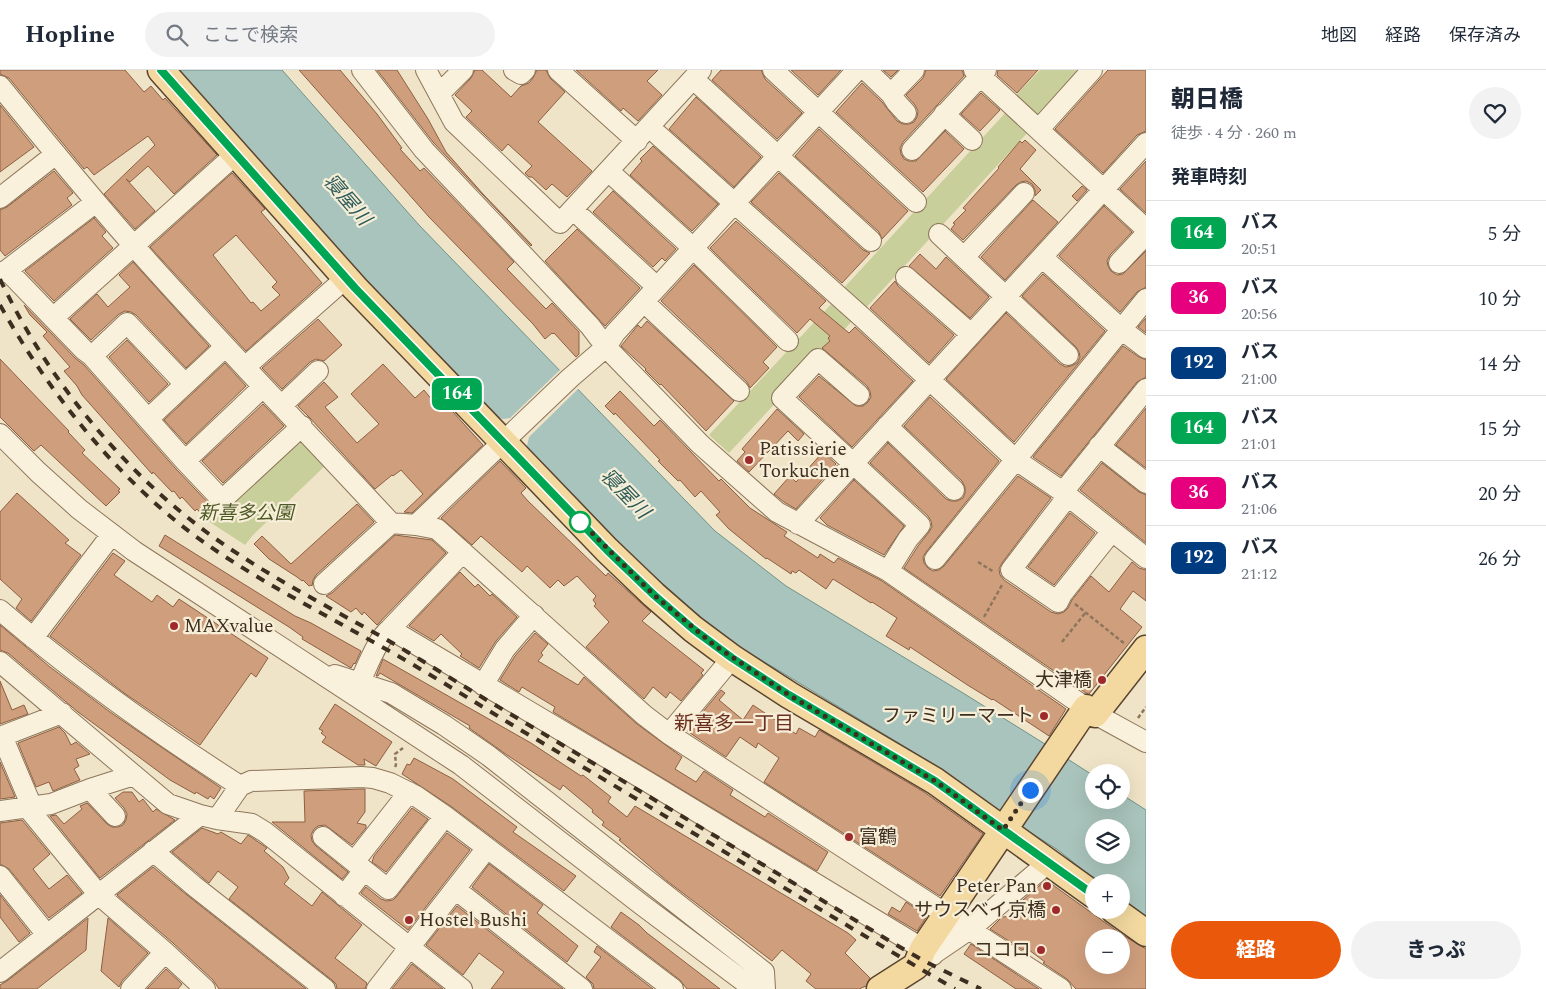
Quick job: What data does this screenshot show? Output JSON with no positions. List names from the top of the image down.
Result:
{
  "districts": ["新喜多一丁目"],
  "water": ["寝屋川"],
  "parks": ["新喜多公園"],
  "places": [
    "Patissierie Torkuchen",
    "MAXvalue",
    "大津橋",
    "ファミリーマート",
    "富鶴",
    "Peter Pan",
    "サウスベイ京橋",
    "Hostel Bushi",
    "ココロ"
  ],
  "lines": ["bus line 164"],
  "page": {
    "header": "Hopline",
    "search": "ここで検索",
    "nav": ["地図", "経路", "保存済み"],
    "on_map": "164",
    "heading": [
      ["朝日橋", "徒歩 · 4 分 · 260 m"],
      "発車時刻"
    ],
    "list": [
      {
        "mark": "164",
        "name": "バス",
        "note": "20:51",
        "value": "5 分"
      },
      {
        "mark": "36",
        "name": "バス",
        "note": "20:56",
        "value": "10 分"
      },
      {
        "mark": "192",
        "name": "バス",
        "note": "21:00",
        "value": "14 分"
      },
      {
        "mark": "164",
        "name": "バス",
        "note": "21:01",
        "value": "15 分"
      },
      {
        "mark": "36",
        "name": "バス",
        "note": "21:06",
        "value": "20 分"
      },
      {
        "mark": "192",
        "name": "バス",
        "note": "21:12",
        "value": "26 分"
      }
    ],
    "map_buttons": ["+", "−"],
    "buttons": ["経路", "きっぷ"]
  }
}
